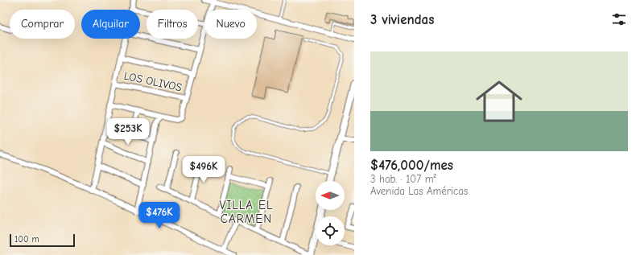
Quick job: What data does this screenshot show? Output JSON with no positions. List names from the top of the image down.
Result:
{
  "streets": {
    "street": ["LOS OLIVOS"]
  },
  "districts": ["VILLA EL CARMEN"],
  "scale_bar": "100 m",
  "north": "left",
  "page": {
    "heading": "3 viviendas",
    "chip": [
      "Comprar",
      "Alquilar",
      "Filtros",
      "Nuevo"
    ],
    "list": [
      {
        "name": "$476,000/mes",
        "note": "3 hab. · 107 m² · Avenida Las Américas"
      }
    ],
    "price": ["$253K", "$496K", "$476K"],
    "scale": "100 m"
  }
}
